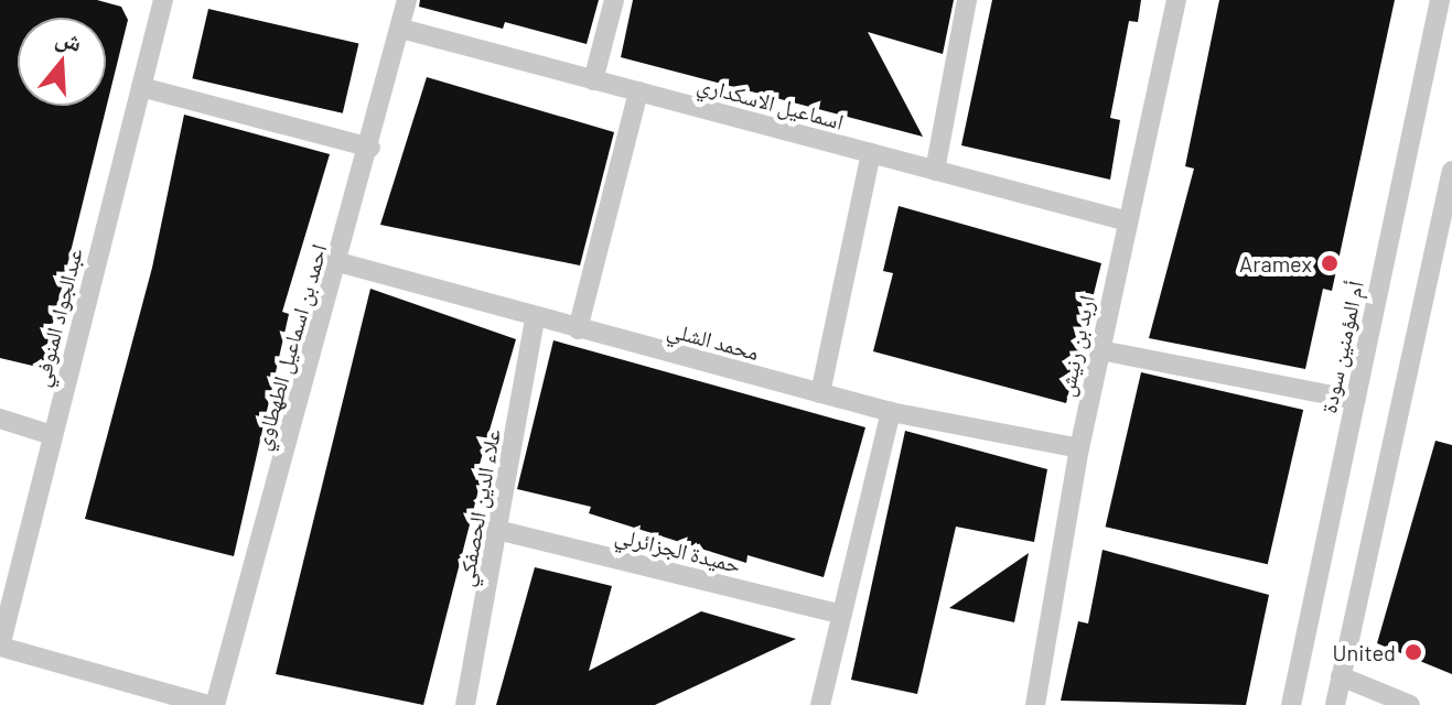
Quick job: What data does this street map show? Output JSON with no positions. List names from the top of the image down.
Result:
{
  "streets": {
    "street": [
      "اسماعيل الاسكداري",
      "عبدالجواد المنوفي",
      "محمد الشلي",
      "اربد بن رنيش",
      "احمد بن اسماعيل الطهطاوي",
      "أم المؤمنين سودة",
      "علاء الدين الحصفكي",
      "حميدة الجزائرلي"
    ]
  },
  "crossings": [
    ["اسماعيل الاسكداري", "اربد بن رنيش"],
    ["اسماعيل الاسكداري", "احمد بن اسماعيل الطهطاوي"],
    ["محمد الشلي", "اربد بن رنيش"],
    ["محمد الشلي", "احمد بن اسماعيل الطهطاوي"],
    ["محمد الشلي", "علاء الدين الحصفكي"],
    ["علاء الدين الحصفكي", "حميدة الجزائرلي"]
  ],
  "places": ["Aramex", "United"],
  "north": "top"
}
